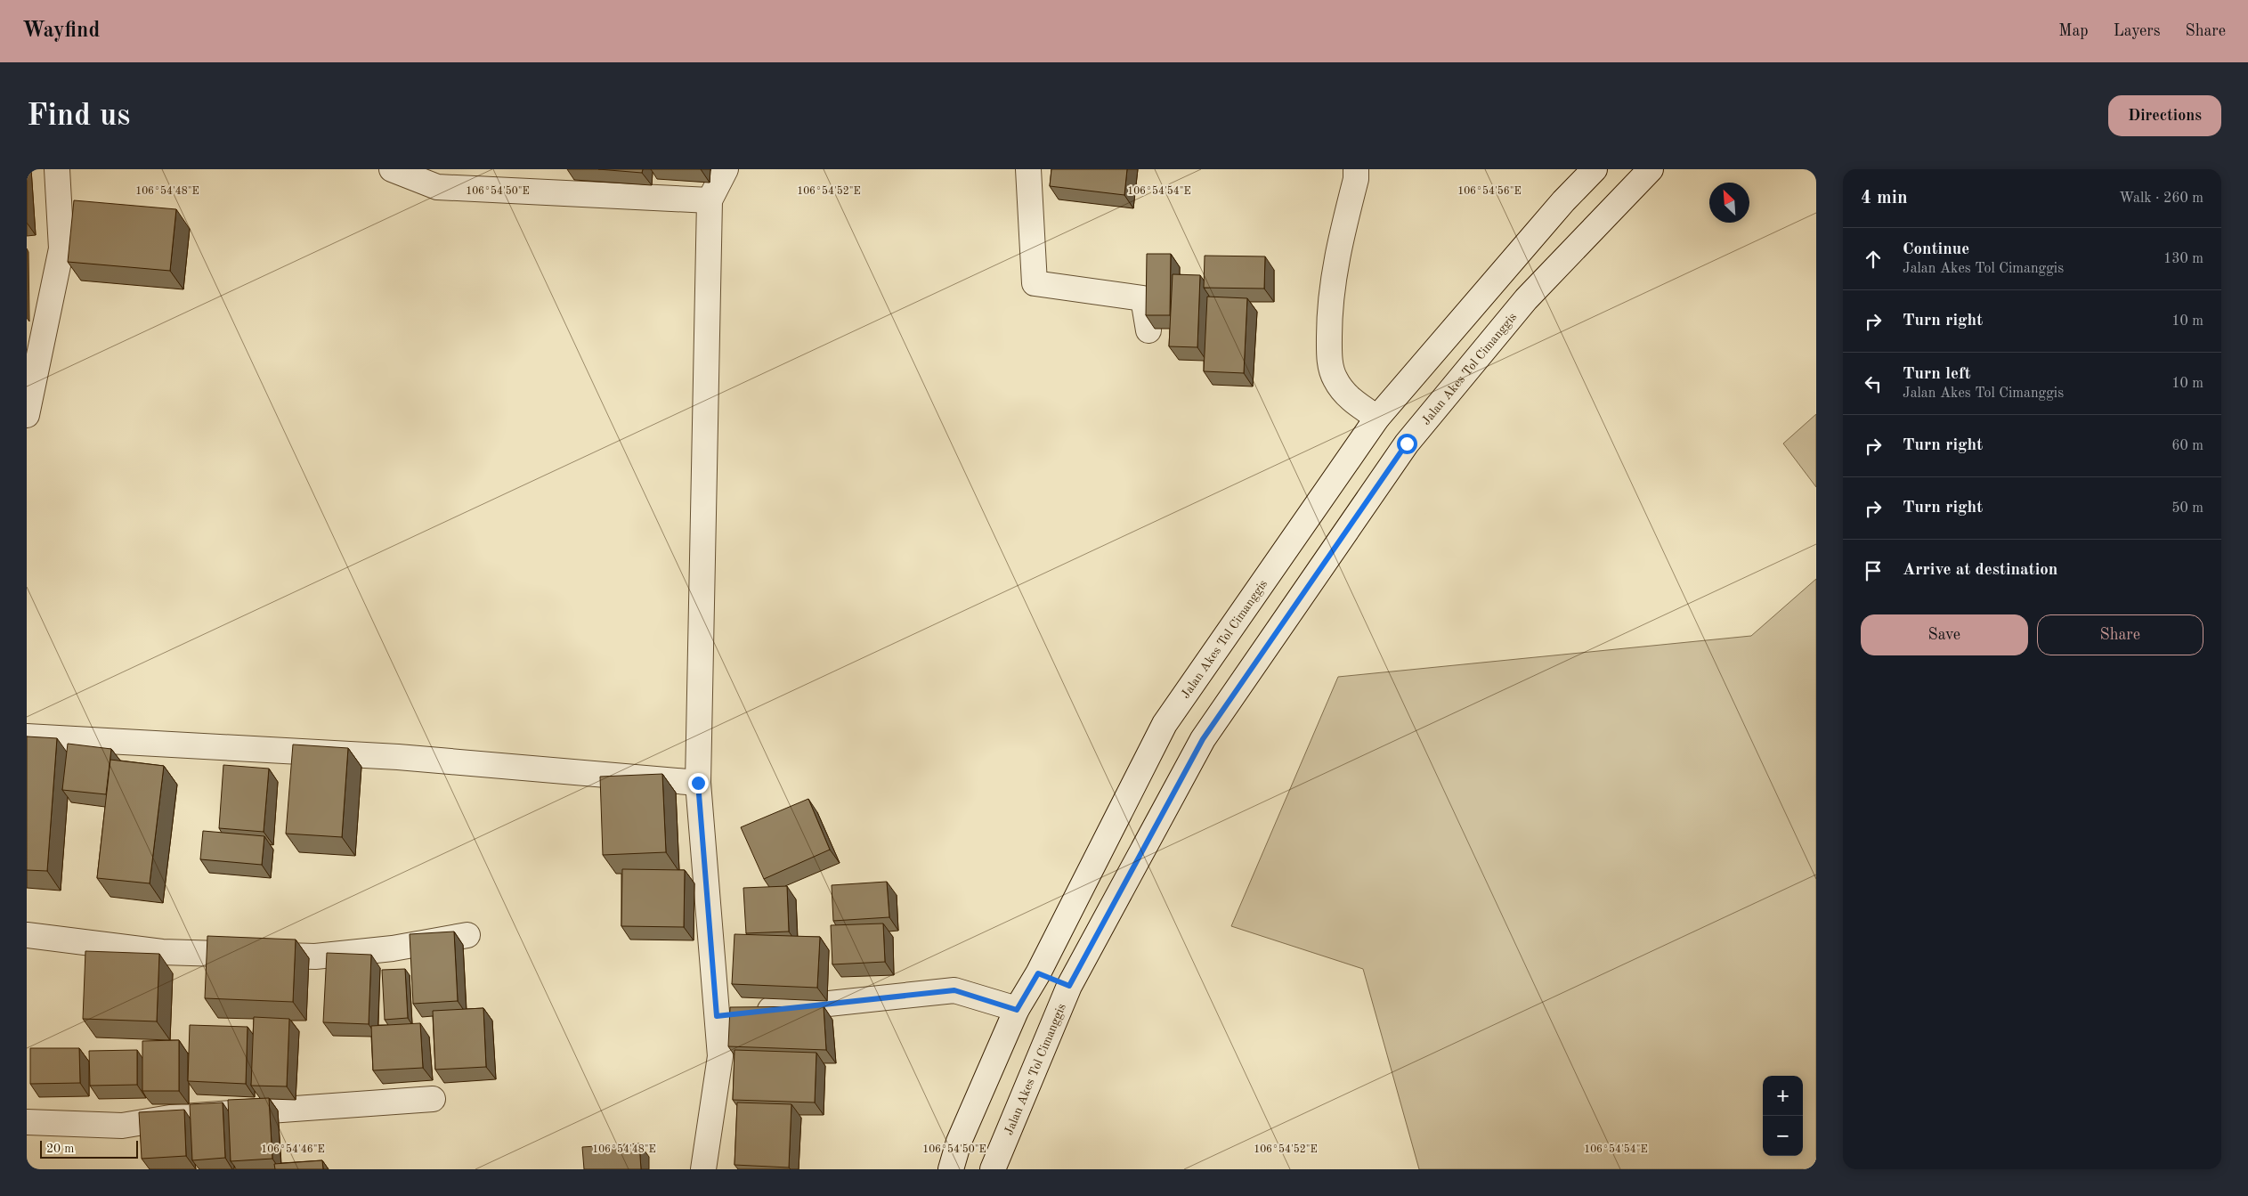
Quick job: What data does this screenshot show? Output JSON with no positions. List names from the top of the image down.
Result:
{
  "streets": {
    "street": ["Jalan Akes Tol Cimanggis"]
  },
  "scale_bar": "20 m",
  "north": "top left",
  "page": {
    "header": "Wayfind",
    "nav": ["Map", "Layers", "Share"],
    "buttons": [
      "Directions",
      ["Save", "Share"]
    ],
    "title": "Find us",
    "heading": ["4 min", "Walk · 260 m"],
    "list": [
      ["Continue", "Jalan Akes Tol Cimanggis", "130 m"],
      ["Turn right", "10 m"],
      ["Turn left", "Jalan Akes Tol Cimanggis", "10 m"],
      ["Turn right", "60 m"],
      ["Turn right", "50 m"],
      "Arrive at destination"
    ],
    "map_buttons": ["+", "−"],
    "scale": "20 m"
  },
  "coordinates": [
    "106°54'48\"E",
    "106°54'50\"E",
    "106°54'52\"E",
    "106°54'54\"E",
    "106°54'56\"E",
    "106°54'46\"E"
  ]
}
